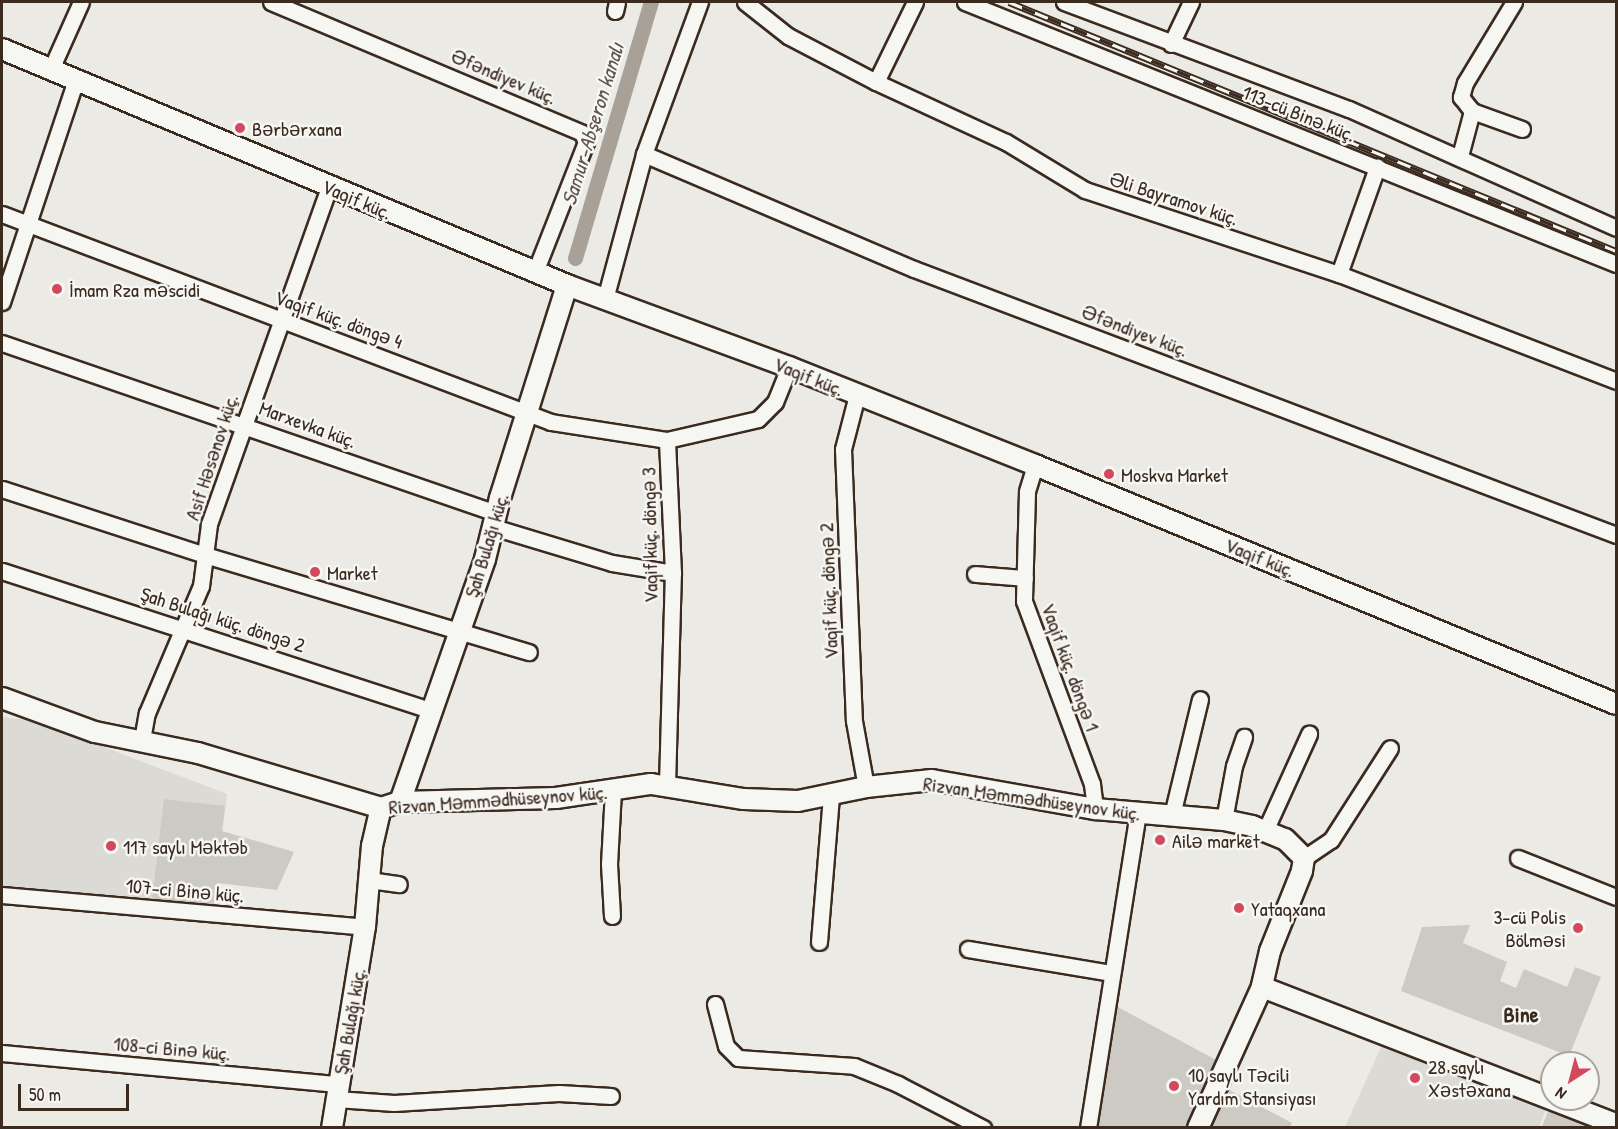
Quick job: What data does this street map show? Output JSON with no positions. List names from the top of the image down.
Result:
{
  "streets": {
    "street": [
      "Əfəndiyev küç.",
      "113-cü Binə küç.",
      "Əli Bayramov küç.",
      "Vaqif küç.",
      "Vaqif küç. döngə 4",
      "Marxevka küç.",
      "Asif Həsənov küç.",
      "Vaqif küç. döngə 3",
      "Şah Bulağı küç.",
      "Vaqif küç. döngə 2",
      "Şah Bulağı küç. döngə 2",
      "Vaqif küç. döngə 1",
      "Rizvan Məmmədhüseynov küç.",
      "107-ci Binə küç.",
      "108-ci Binə küç."
    ]
  },
  "crossings": [
    ["Əfəndiyev küç.", "Vaqif küç."],
    ["Vaqif küç.", "Asif Həsənov küç."],
    ["Vaqif küç.", "Vaqif küç. döngə 3"],
    ["Vaqif küç.", "Şah Bulağı küç."],
    ["Vaqif küç.", "Vaqif küç. döngə 2"],
    ["Vaqif küç.", "Vaqif küç. döngə 1"],
    ["Vaqif küç. döngə 4", "Asif Həsənov küç."],
    ["Vaqif küç. döngə 4", "Vaqif küç. döngə 3"],
    ["Vaqif küç. döngə 4", "Şah Bulağı küç."],
    ["Marxevka küç.", "Asif Həsənov küç."],
    ["Marxevka küç.", "Vaqif küç. döngə 3"],
    ["Marxevka küç.", "Şah Bulağı küç."],
    ["Asif Həsənov küç.", "Şah Bulağı küç. döngə 2"],
    ["Asif Həsənov küç.", "Rizvan Məmmədhüseynov küç."],
    ["Vaqif küç. döngə 3", "Rizvan Məmmədhüseynov küç."],
    ["Şah Bulağı küç.", "Şah Bulağı küç. döngə 2"],
    ["Şah Bulağı küç.", "Rizvan Məmmədhüseynov küç."],
    ["Şah Bulağı küç.", "107-ci Binə küç."],
    ["Şah Bulağı küç.", "108-ci Binə küç."],
    ["Vaqif küç. döngə 2", "Rizvan Məmmədhüseynov küç."],
    ["Vaqif küç. döngə 1", "Rizvan Məmmədhüseynov küç."]
  ],
  "districts": ["Bine"],
  "water": ["Samur-Abşeron kanalı"],
  "places": [
    "Bərbərxana",
    "İmam Rza məscidi",
    "Moskva Market",
    "Market",
    "Ailә market",
    "117 saylı Məktəb",
    "Yataqxana",
    "3-cü Polis Bölməsi",
    "28 saylı Xəstəxana",
    "10 saylı Təcili Yardım Stansiyası"
  ],
  "scale_bar": "50 m",
  "north": "bottom left"
}
